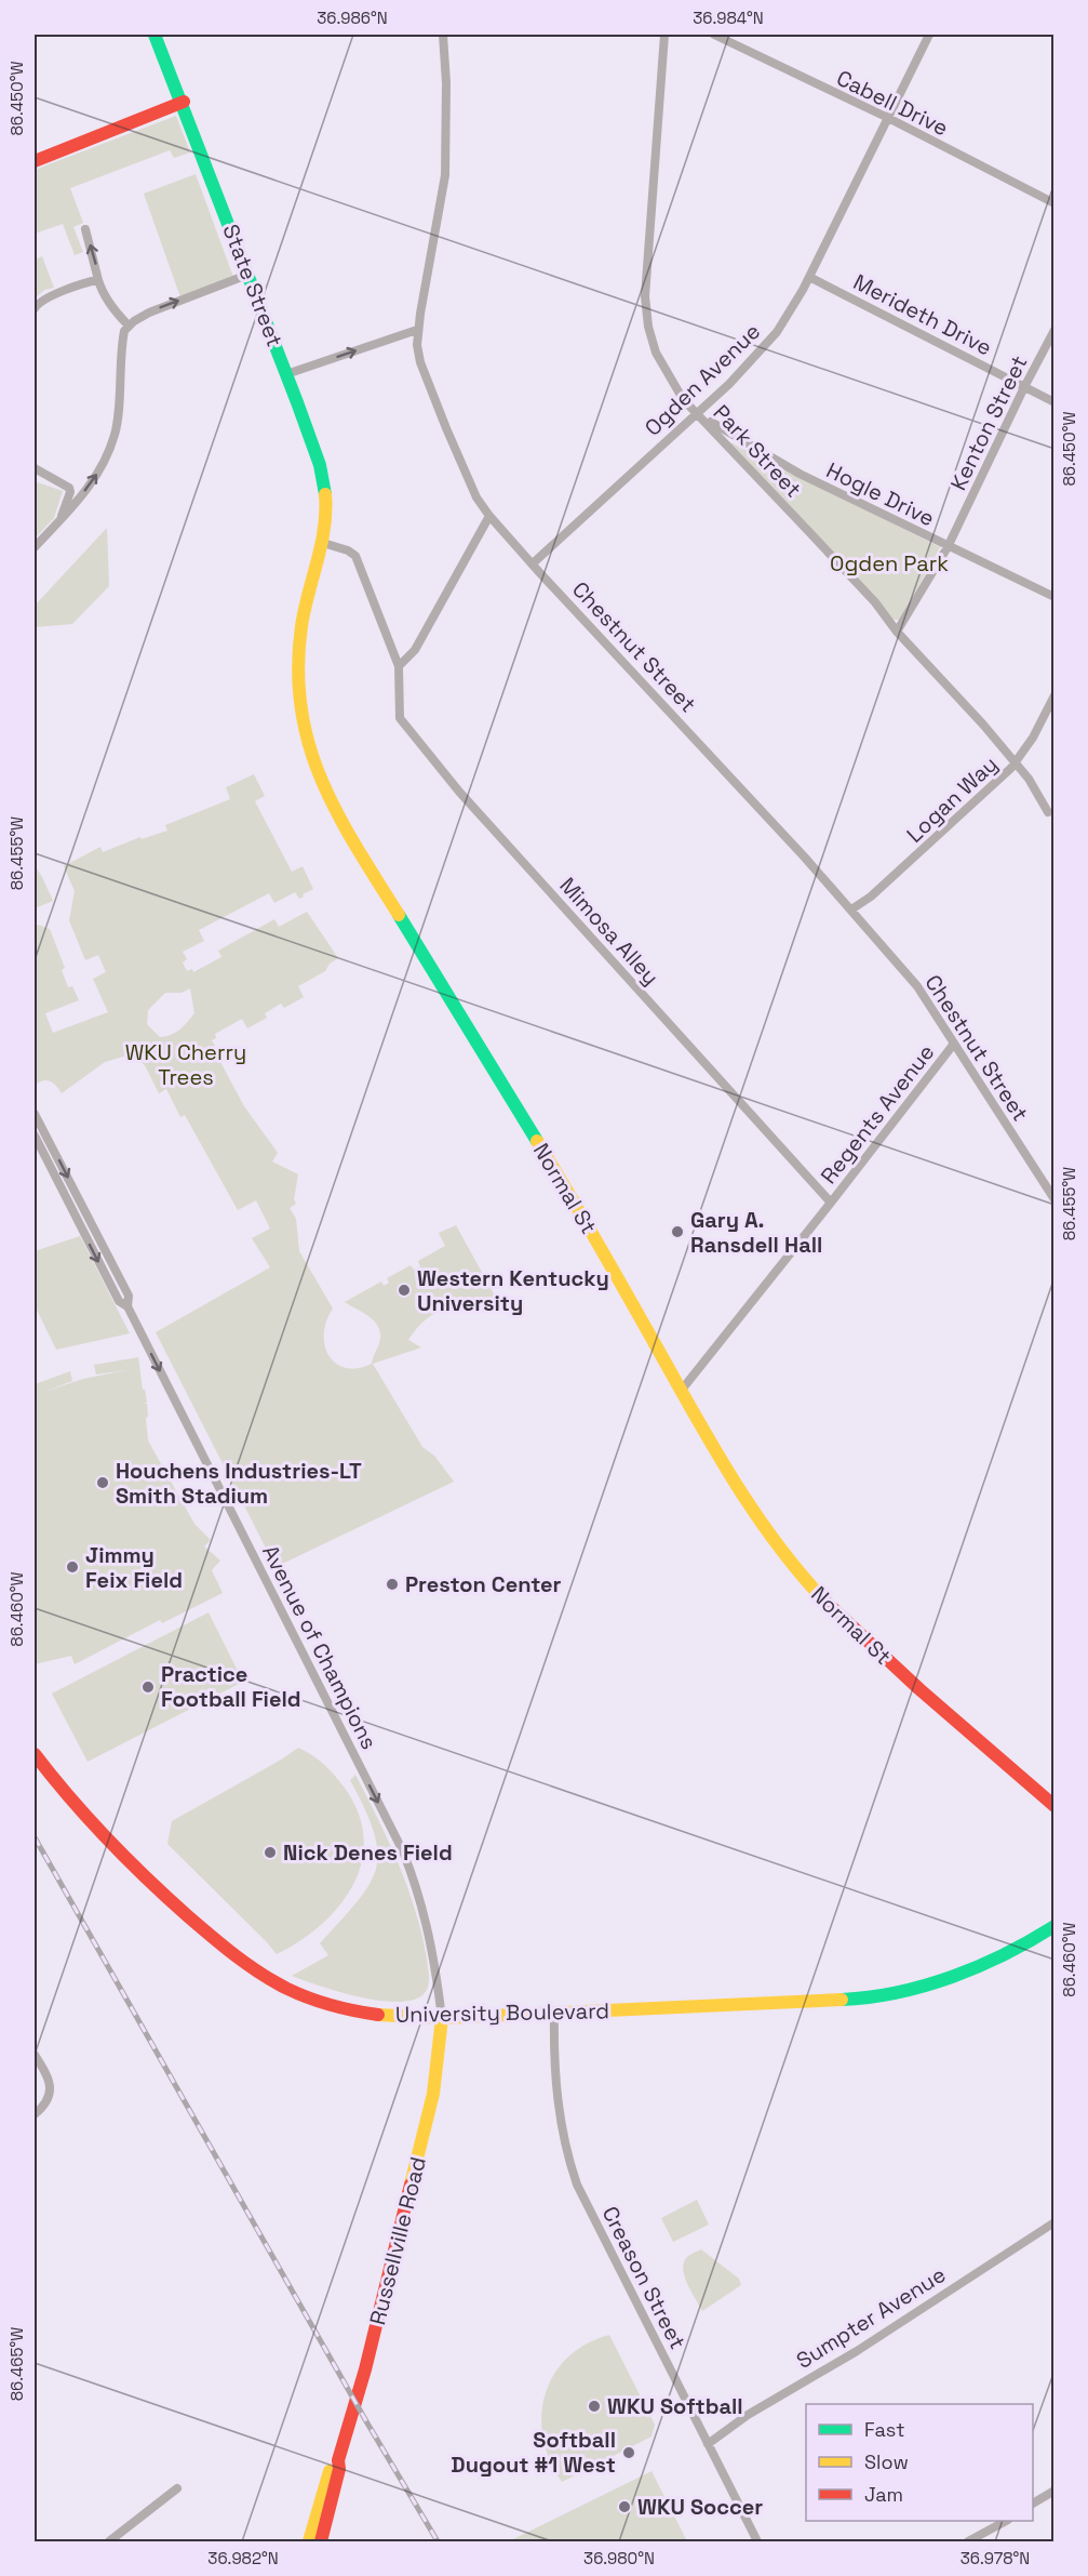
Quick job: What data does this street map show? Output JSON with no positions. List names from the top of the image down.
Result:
{
  "streets": {
    "street": [
      "Cabell Drive",
      "State Street",
      "Merideth Drive",
      "Ogden Avenue",
      "Kenton Street",
      "Park Street",
      "Hogle Drive",
      "Chestnut Street",
      "Logan Way",
      "Mimosa Alley",
      "Regents Avenue",
      "Normal St",
      "Avenue of Champions",
      "University Boulevard",
      "Russellville Road",
      "Creason Street",
      "Sumpter Avenue"
    ]
  },
  "crossings": [
    ["Cabell Drive", "Ogden Avenue"],
    ["State Street", "Mimosa Alley"],
    ["State Street", "Normal St"],
    ["Merideth Drive", "Ogden Avenue"],
    ["Merideth Drive", "Kenton Street"],
    ["Ogden Avenue", "Park Street"],
    ["Ogden Avenue", "Hogle Drive"],
    ["Ogden Avenue", "Chestnut Street"],
    ["Kenton Street", "Park Street"],
    ["Kenton Street", "Hogle Drive"],
    ["Park Street", "Hogle Drive"],
    ["Park Street", "Logan Way"],
    ["Chestnut Street", "Logan Way"],
    ["Chestnut Street", "Regents Avenue"],
    ["Mimosa Alley", "Regents Avenue"],
    ["Mimosa Alley", "Normal St"],
    ["Regents Avenue", "Normal St"],
    ["Avenue of Champions", "University Boulevard"],
    ["Avenue of Champions", "Russellville Road"],
    ["University Boulevard", "Russellville Road"],
    ["University Boulevard", "Creason Street"],
    ["Creason Street", "Sumpter Avenue"]
  ],
  "one_way": ["Avenue of Champions"],
  "parks": ["Ogden Park", "WKU Cherry Trees"],
  "places": [
    "Gary A. Ransdell Hall",
    "Western Kentucky University",
    "Houchens Industries-LT Smith Stadium",
    "Jimmy Feix Field",
    "Preston Center",
    "Practice Football Field",
    "Nick Denes Field",
    "WKU Softball",
    "Softball Dugout #1 West",
    "WKU Soccer"
  ],
  "legend": ["Fast", "Slow", "Jam"],
  "coordinates": [
    "36.986°N",
    "36.984°N",
    "86.450°W",
    "86.455°W",
    "86.460°W",
    "86.465°W",
    "36.982°N",
    "36.980°N",
    "36.978°N"
  ]
}
